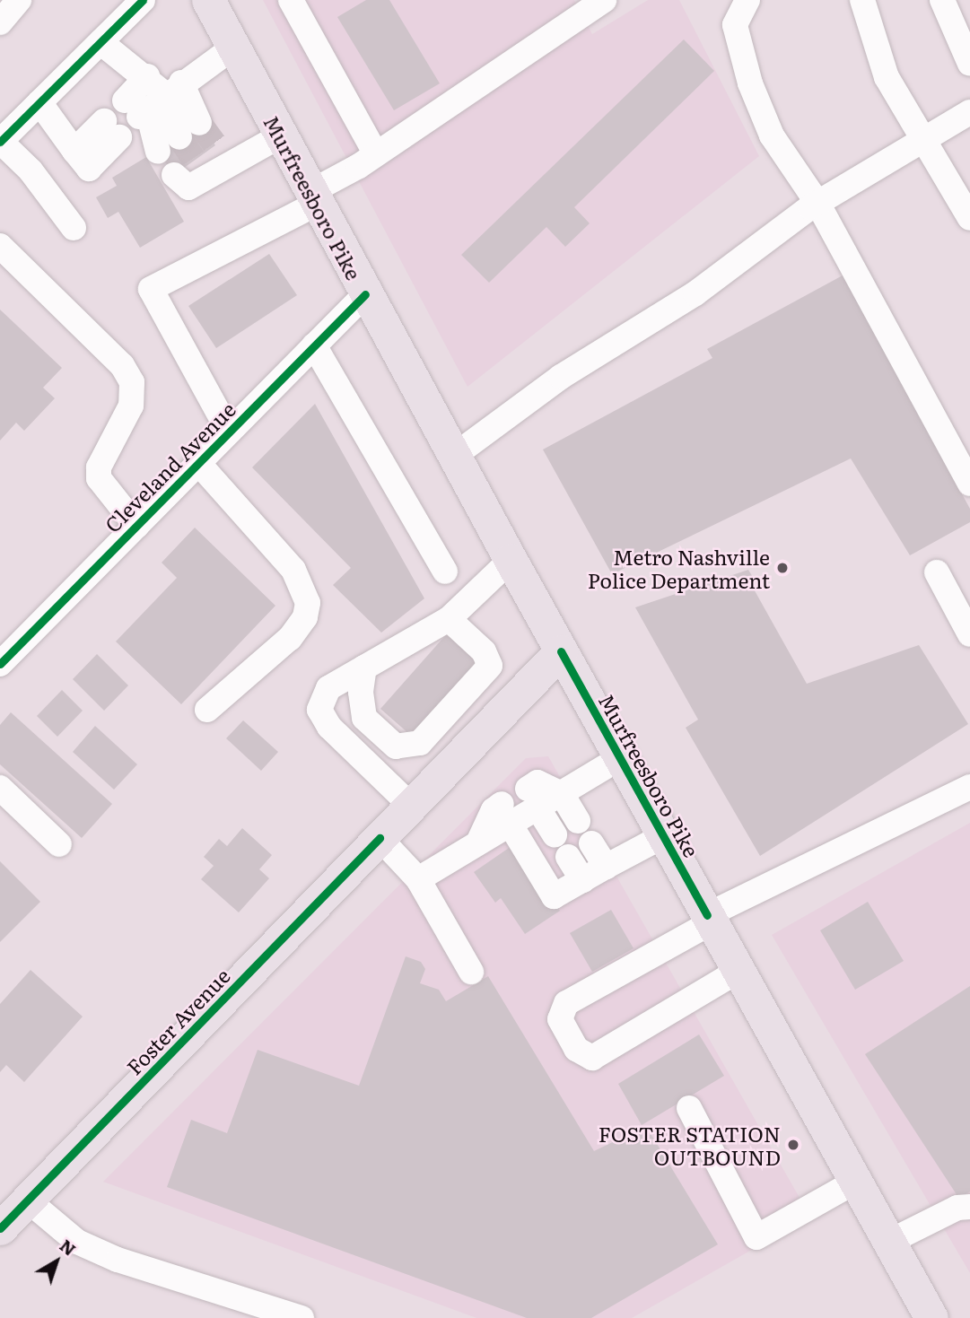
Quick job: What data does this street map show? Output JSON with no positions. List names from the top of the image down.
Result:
{
  "streets": {
    "main road": ["Murfreesboro Pike", "Foster Avenue"],
    "street": ["Cleveland Avenue"]
  },
  "crossings": [
    ["Murfreesboro Pike", "Cleveland Avenue"],
    ["Murfreesboro Pike", "Foster Avenue"]
  ],
  "places": ["Metro Nashville Police Department", "FOSTER STATION OUTBOUND"],
  "north": "top right"
}
